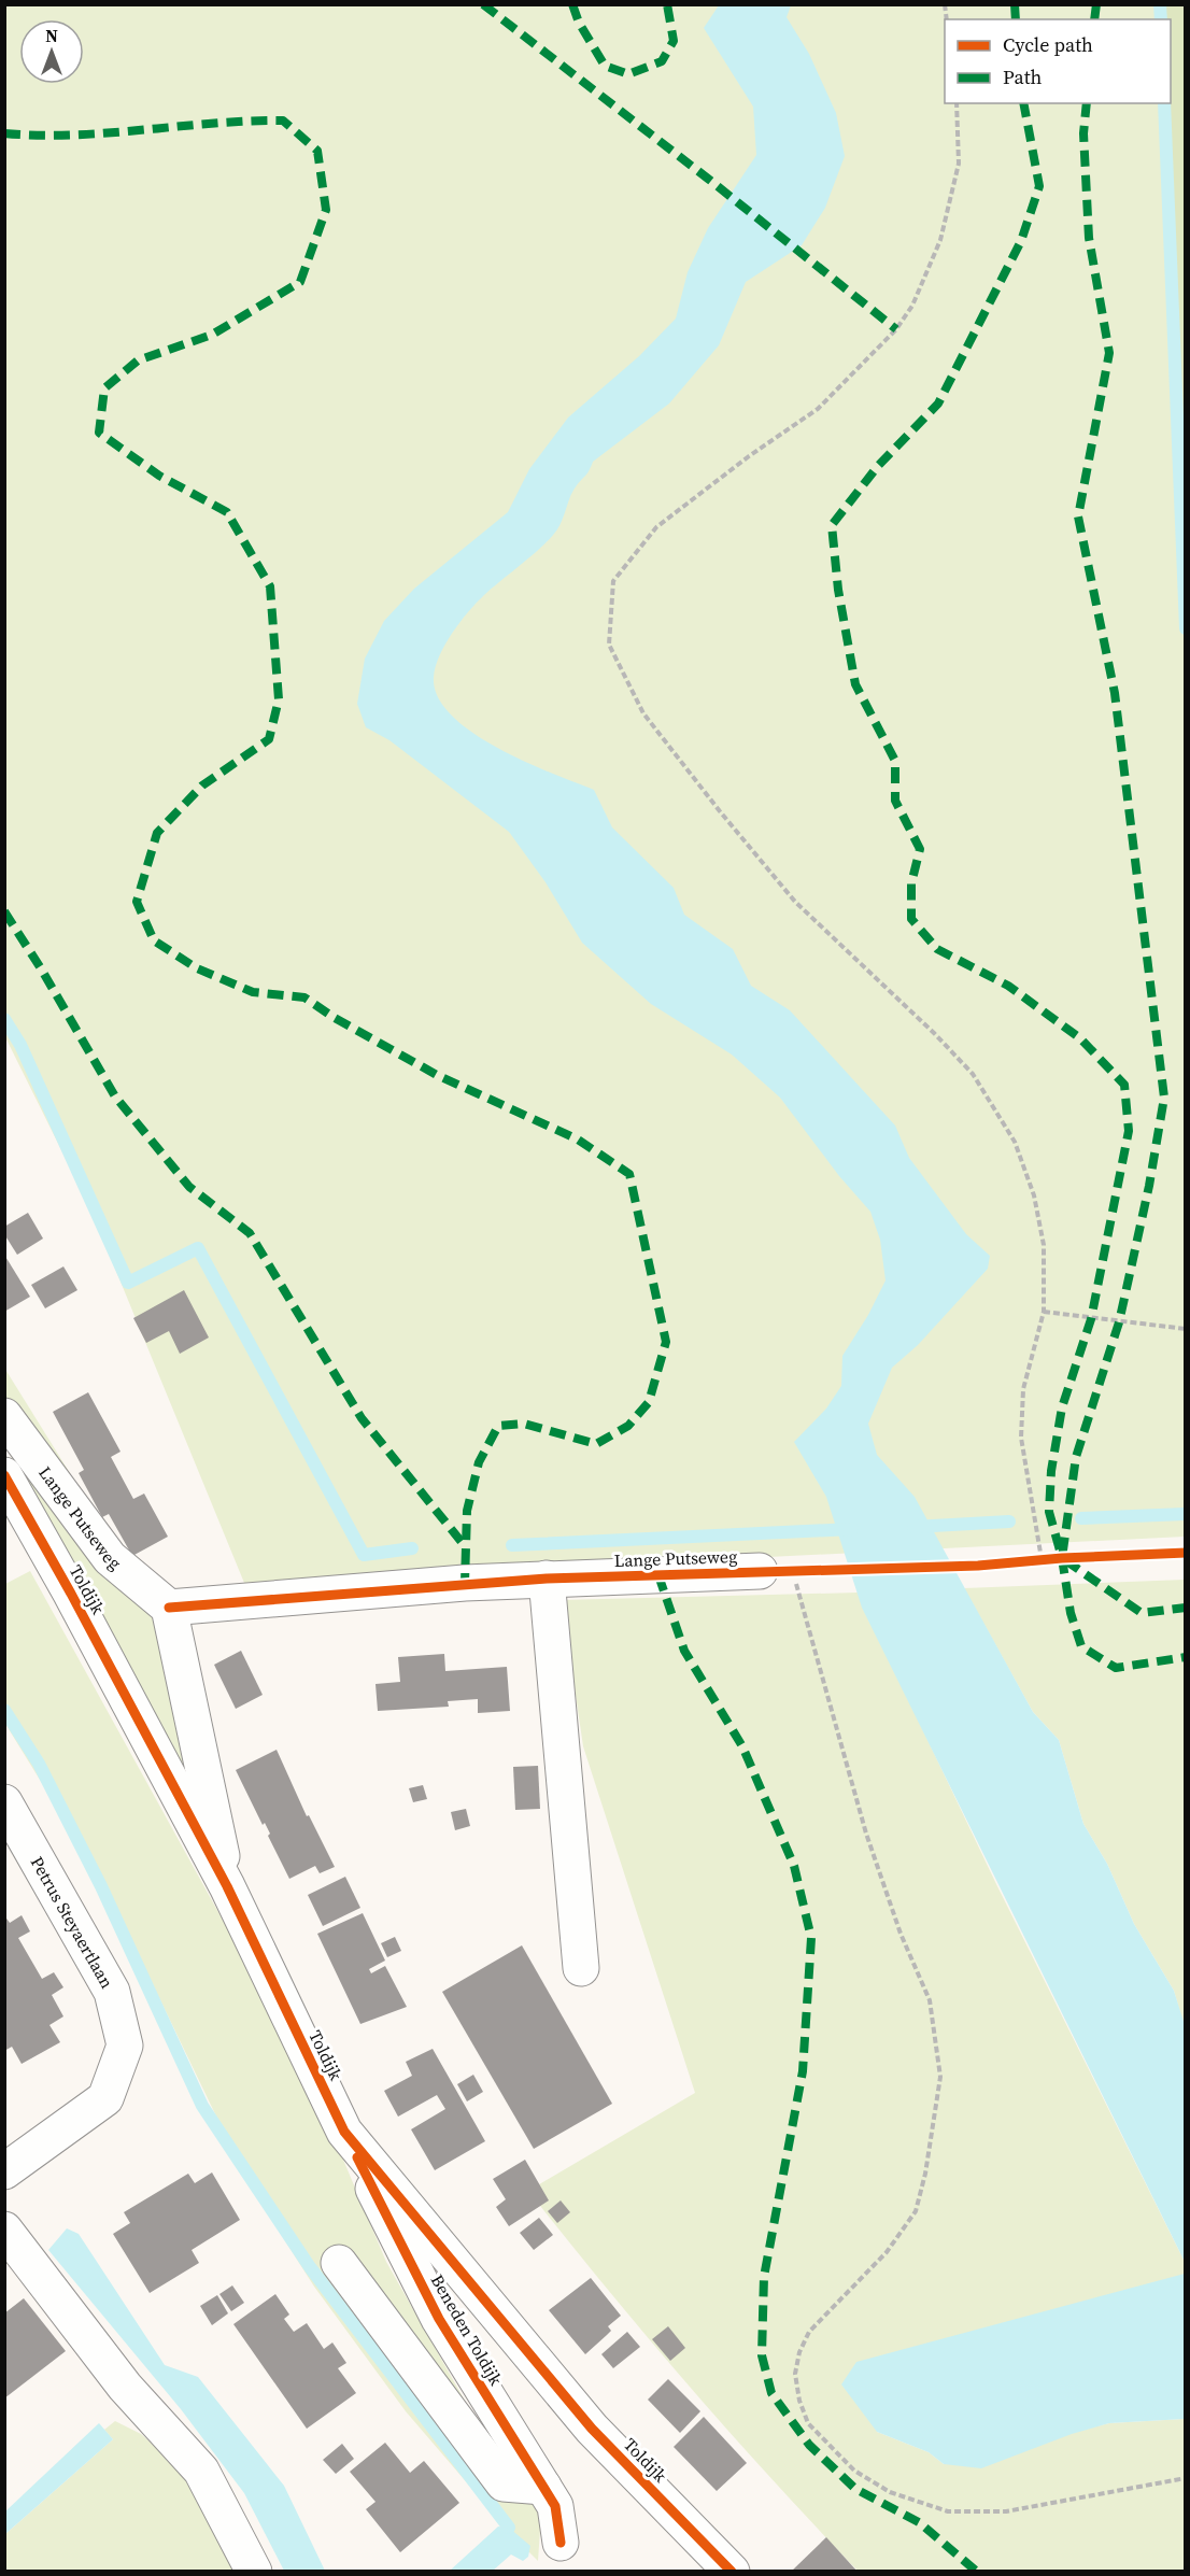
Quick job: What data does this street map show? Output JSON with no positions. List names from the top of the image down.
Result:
{
  "streets": {
    "street": [
      "Lange Putseweg",
      "Toldijk",
      "Petrus Steyaertlaan",
      "Beneden Toldijk"
    ]
  },
  "crossings": [
    ["Toldijk", "Beneden Toldijk"]
  ],
  "legend": ["Cycle path", "Path"],
  "north": "top"
}
